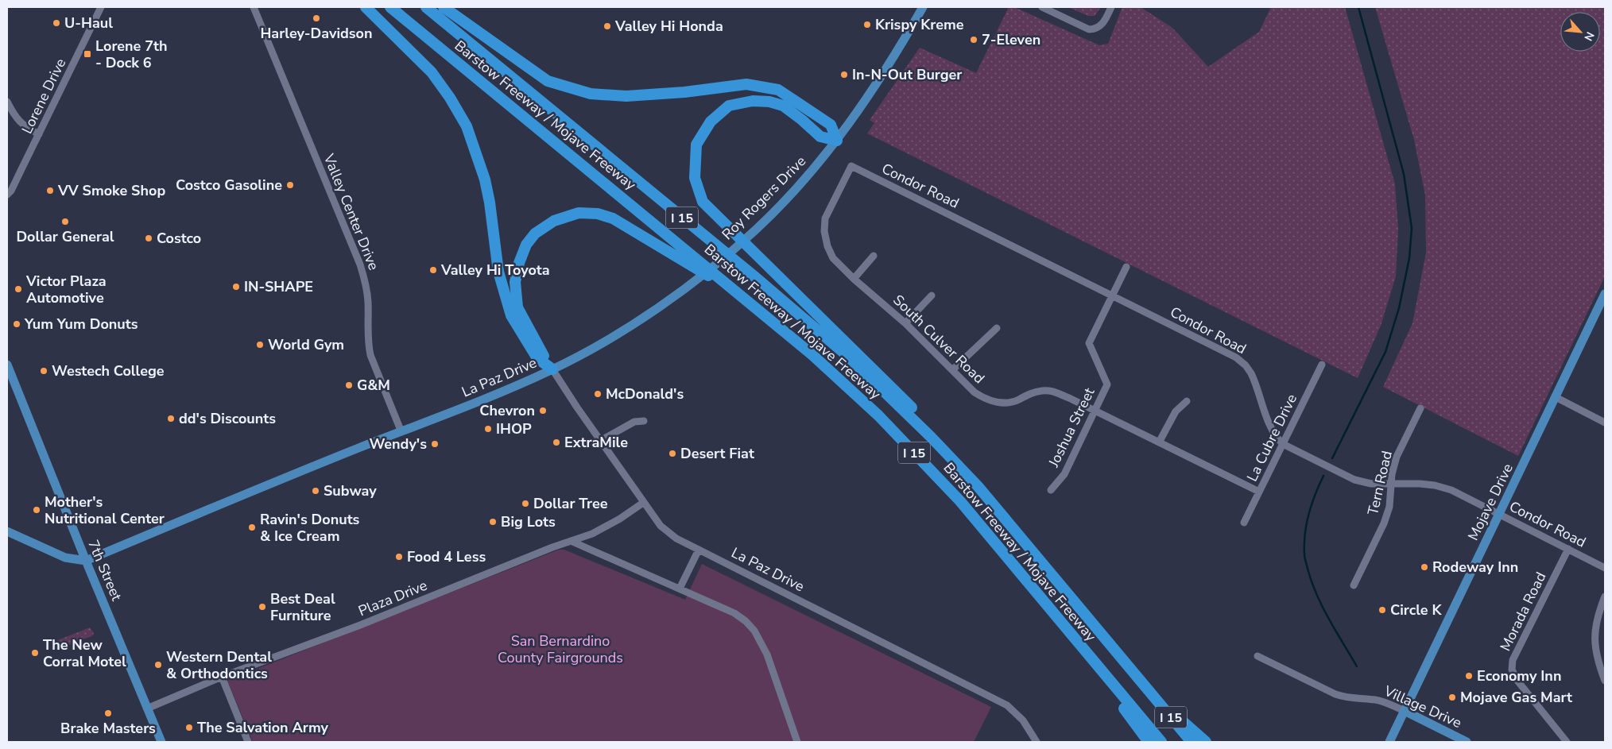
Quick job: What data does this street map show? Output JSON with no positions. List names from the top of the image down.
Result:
{
  "streets": {
    "highway": ["Barstow Freeway / Mojave Freeway", "I 15"],
    "main road": [
      "Roy Rogers Drive",
      "La Paz Drive",
      "Mojave Drive",
      "7th Street",
      "Village Drive"
    ],
    "street": [
      "Lorene Drive",
      "Condor Road",
      "Valley Center Drive",
      "South Culver Road",
      "Joshua Street",
      "La Cubre Drive",
      "Tern Road",
      "Plaza Drive",
      "Morada Road"
    ]
  },
  "crossings": [
    ["Condor Road", "South Culver Road"],
    ["Condor Road", "Joshua Street"],
    ["Condor Road", "La Cubre Drive"],
    ["Condor Road", "Tern Road"],
    ["Condor Road", "Mojave Drive"],
    ["Condor Road", "Morada Road"],
    ["Roy Rogers Drive", "La Paz Drive"],
    ["Valley Center Drive", "La Paz Drive"],
    ["South Culver Road", "Joshua Street"],
    ["South Culver Road", "La Cubre Drive"],
    ["La Paz Drive", "7th Street"],
    ["La Paz Drive", "Plaza Drive"],
    ["Mojave Drive", "Village Drive"],
    ["7th Street", "Plaza Drive"]
  ],
  "parks": ["San Bernardino County Fairgrounds"],
  "places": {
    "other": [
      "Harley-Davidson",
      "U-Haul",
      "Krispy Kreme",
      "Valley Hi Honda",
      "7-Eleven",
      "In-N-Out Burger",
      "Costco Gasoline",
      "VV Smoke Shop",
      "Dollar General",
      "Costco",
      "Valley Hi Toyota",
      "IN-SHAPE",
      "Victor Plaza Automotive",
      "Yum Yum Donuts",
      "World Gym",
      "Westech College",
      "G&M",
      "McDonald's",
      "Chevron",
      "dd's Discounts",
      "IHOP",
      "ExtraMile",
      "Wendy's",
      "Desert Fiat",
      "Subway",
      "Dollar Tree",
      "Mother's Nutritional Center",
      "Big Lots",
      "Ravin's Donuts & Ice Cream",
      "Food 4 Less",
      "Rodeway Inn",
      "Best Deal Furniture",
      "Circle K",
      "The New Corral Motel",
      "Western Dental & Orthodontics",
      "Economy Inn",
      "Mojave Gas Mart",
      "Brake Masters",
      "The Salvation Army"
    ],
    "transit": ["Lorene 7th - Dock 6"]
  },
  "north": "bottom right"
}
